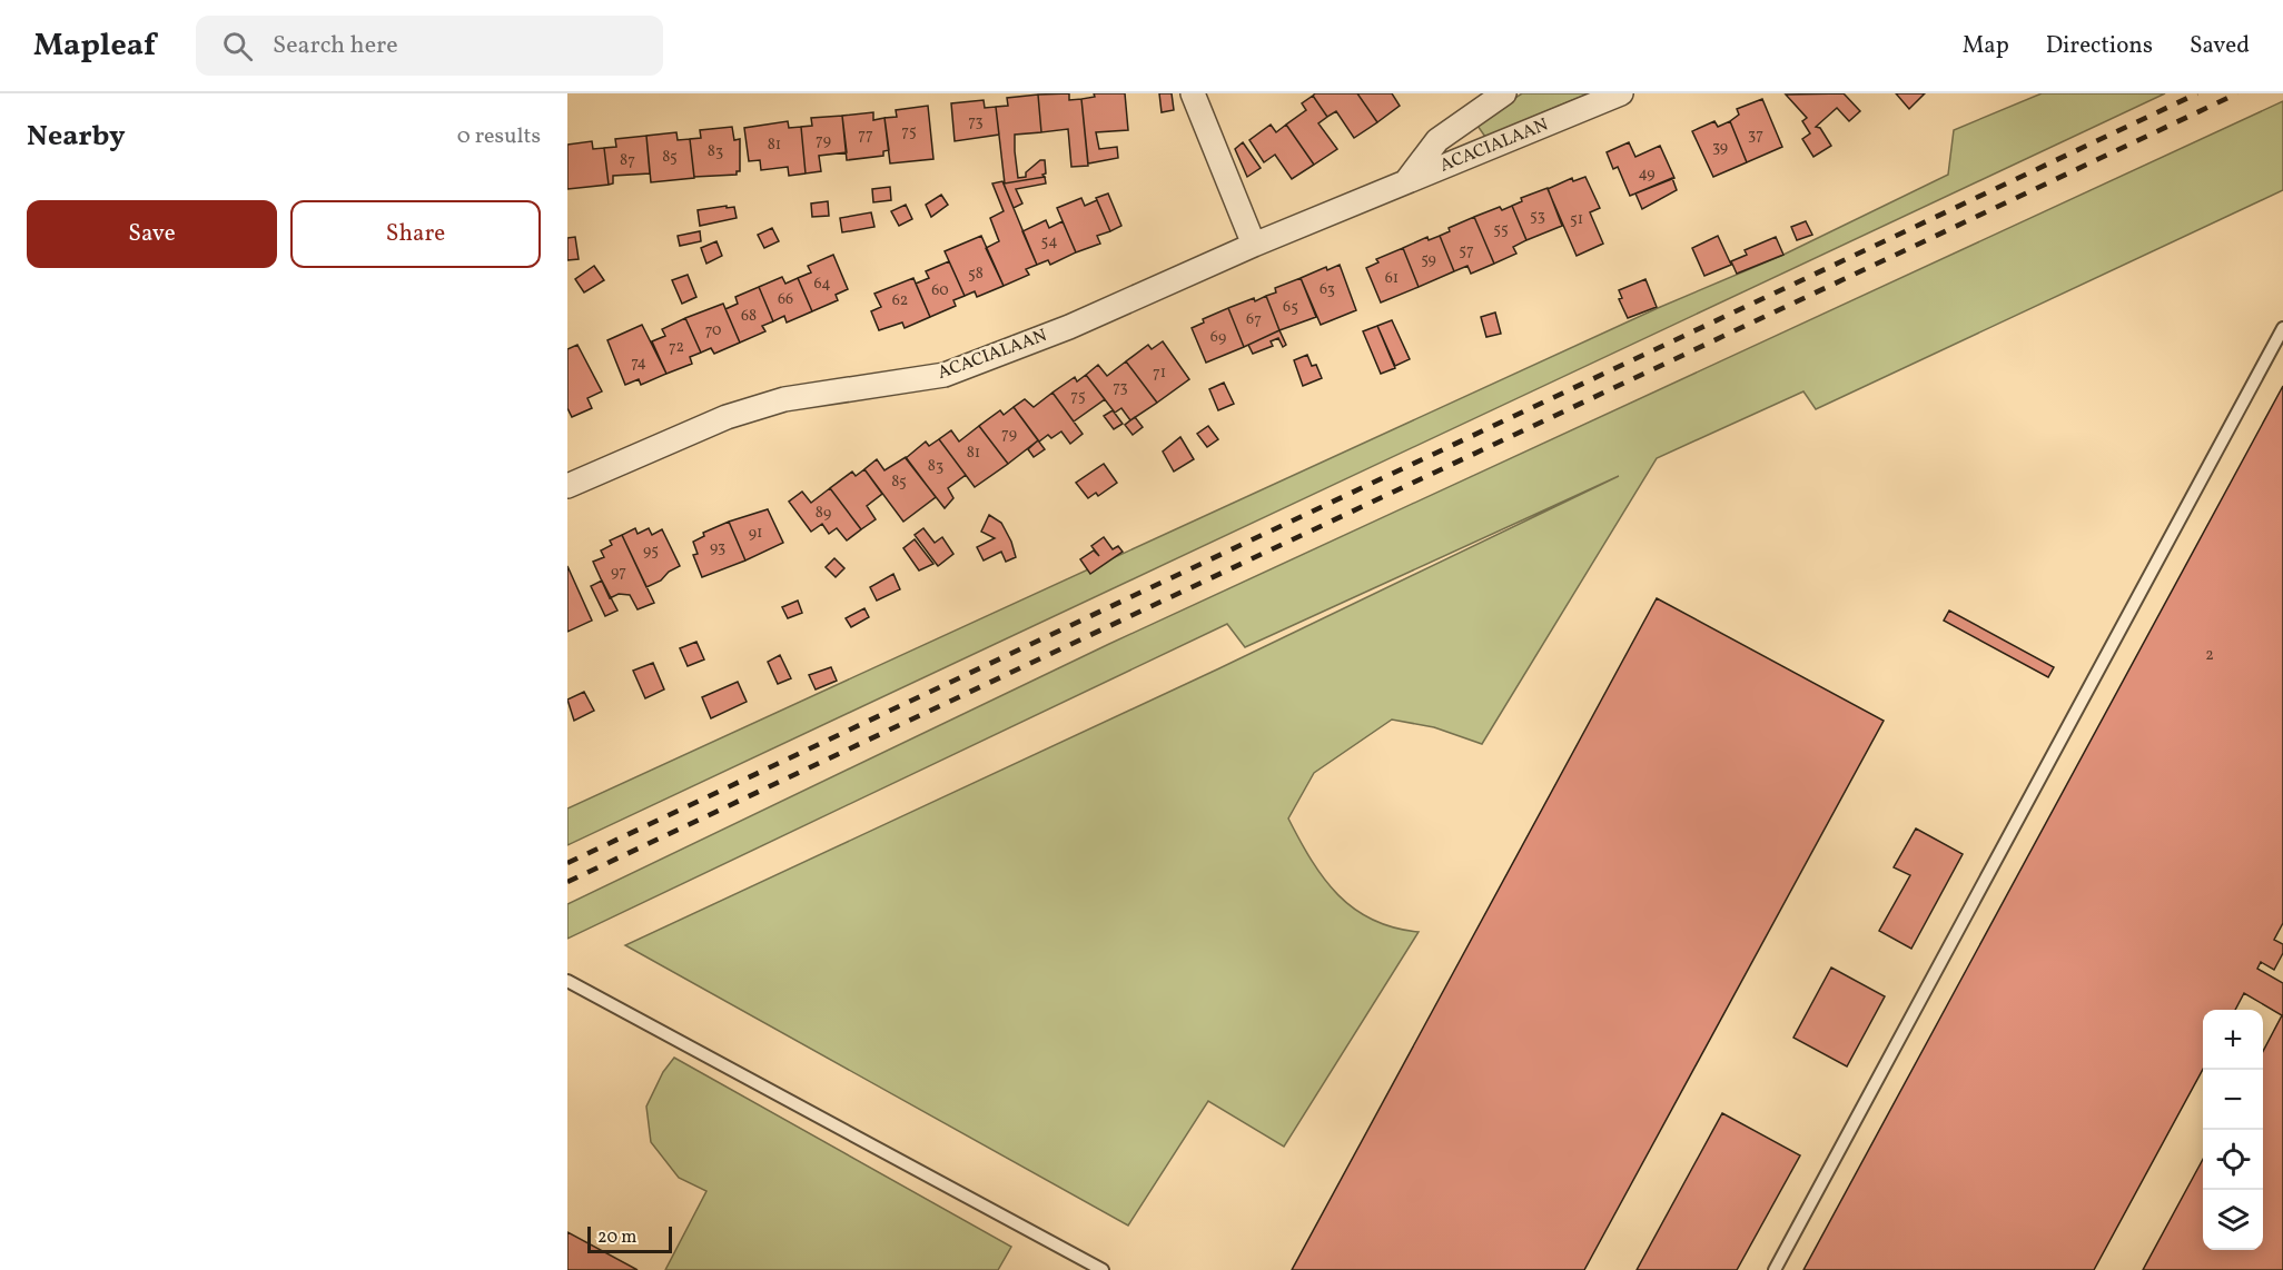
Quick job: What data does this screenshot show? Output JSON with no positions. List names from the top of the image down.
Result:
{
  "streets": {
    "street": ["ACACIALAAN"]
  },
  "house_numbers": [
    "73",
    "75",
    "77",
    "37",
    "79",
    "81",
    "39",
    "83",
    "85",
    "87",
    "49",
    "53",
    "51",
    "55",
    "54",
    "57",
    "59",
    "58",
    "61",
    "64",
    "63",
    "60",
    "66",
    "62",
    "65",
    "68",
    "67",
    "70",
    "69",
    "72",
    "74",
    "71",
    "73",
    "75",
    "79",
    "81",
    "83",
    "85",
    "89",
    "91",
    "93",
    "95",
    "97",
    "2"
  ],
  "scale_bar": "20 m",
  "page": {
    "header": "Mapleaf",
    "search": "Search here",
    "nav": ["Map", "Directions", "Saved"],
    "heading": ["Nearby", "0 results"],
    "buttons": ["Save", "Share"],
    "map_buttons": ["+", "−"],
    "scale": "20 m"
  }
}
